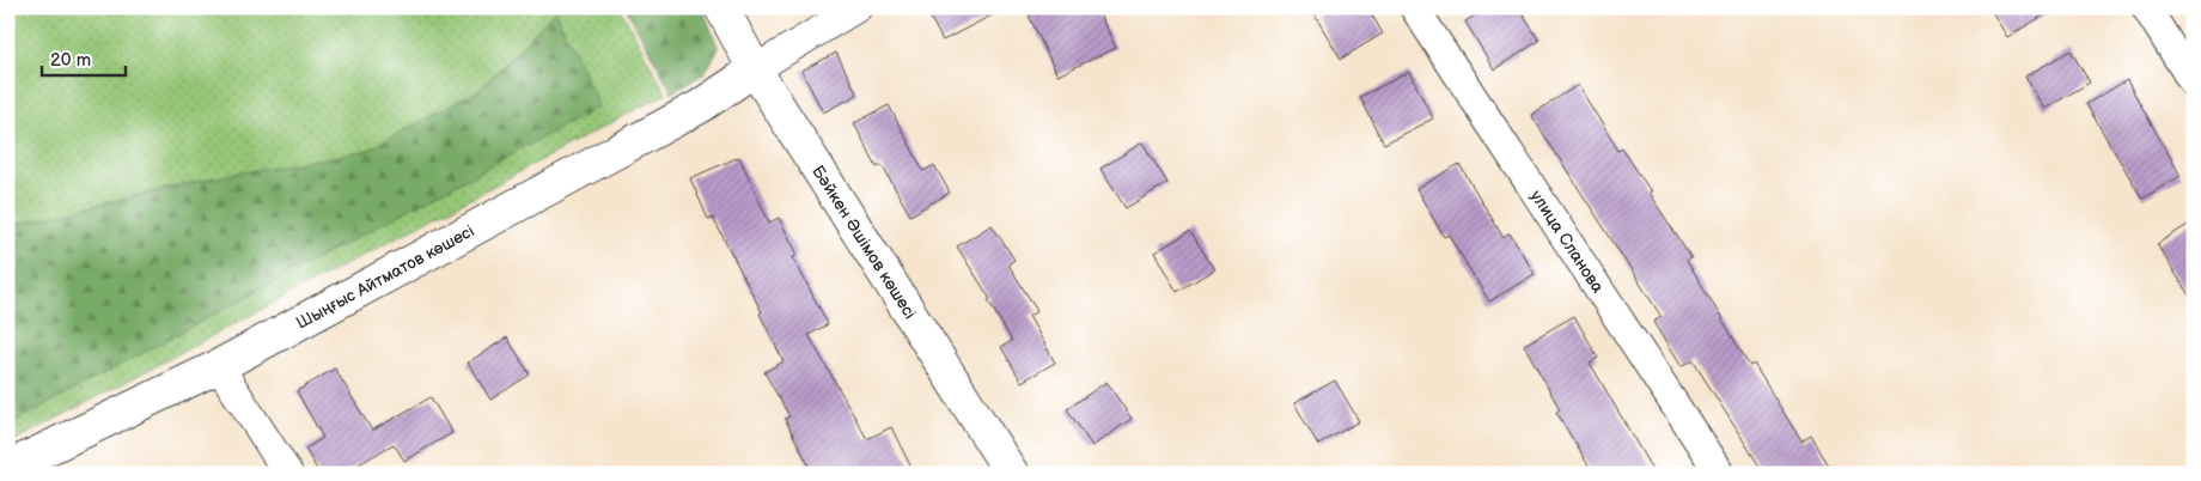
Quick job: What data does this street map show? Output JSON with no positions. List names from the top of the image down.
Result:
{
  "streets": {
    "main road": ["Бәйкен Әшімов көшесі", "Шыңғыс Айтматов көшесі"],
    "street": ["улица Сланова"]
  },
  "crossings": [
    ["Бәйкен Әшімов көшесі", "Шыңғыс Айтматов көшесі"]
  ],
  "scale_bar": "20 m"
}
